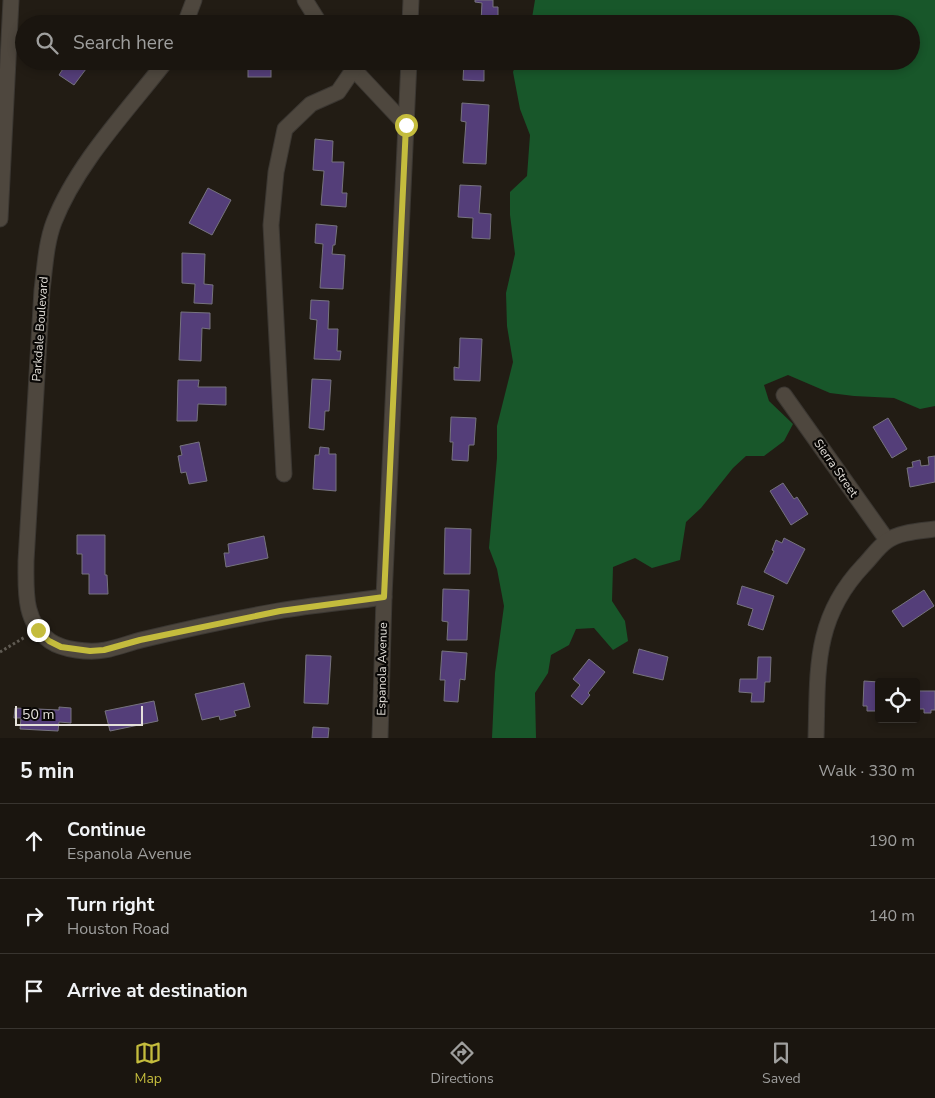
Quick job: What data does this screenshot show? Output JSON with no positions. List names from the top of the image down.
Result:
{
  "streets": {
    "street": ["Parkdale Boulevard", "Sierra Street", "Espanola Avenue"]
  },
  "scale_bar": "50 m",
  "page": {
    "search": "Search here",
    "scale": "50 m",
    "heading": ["5 min", "Walk · 330 m"],
    "list": [
      ["Continue", "Espanola Avenue", "190 m"],
      ["Turn right", "Houston Road", "140 m"],
      "Arrive at destination"
    ],
    "nav": ["Map", "Directions", "Saved"]
  }
}
